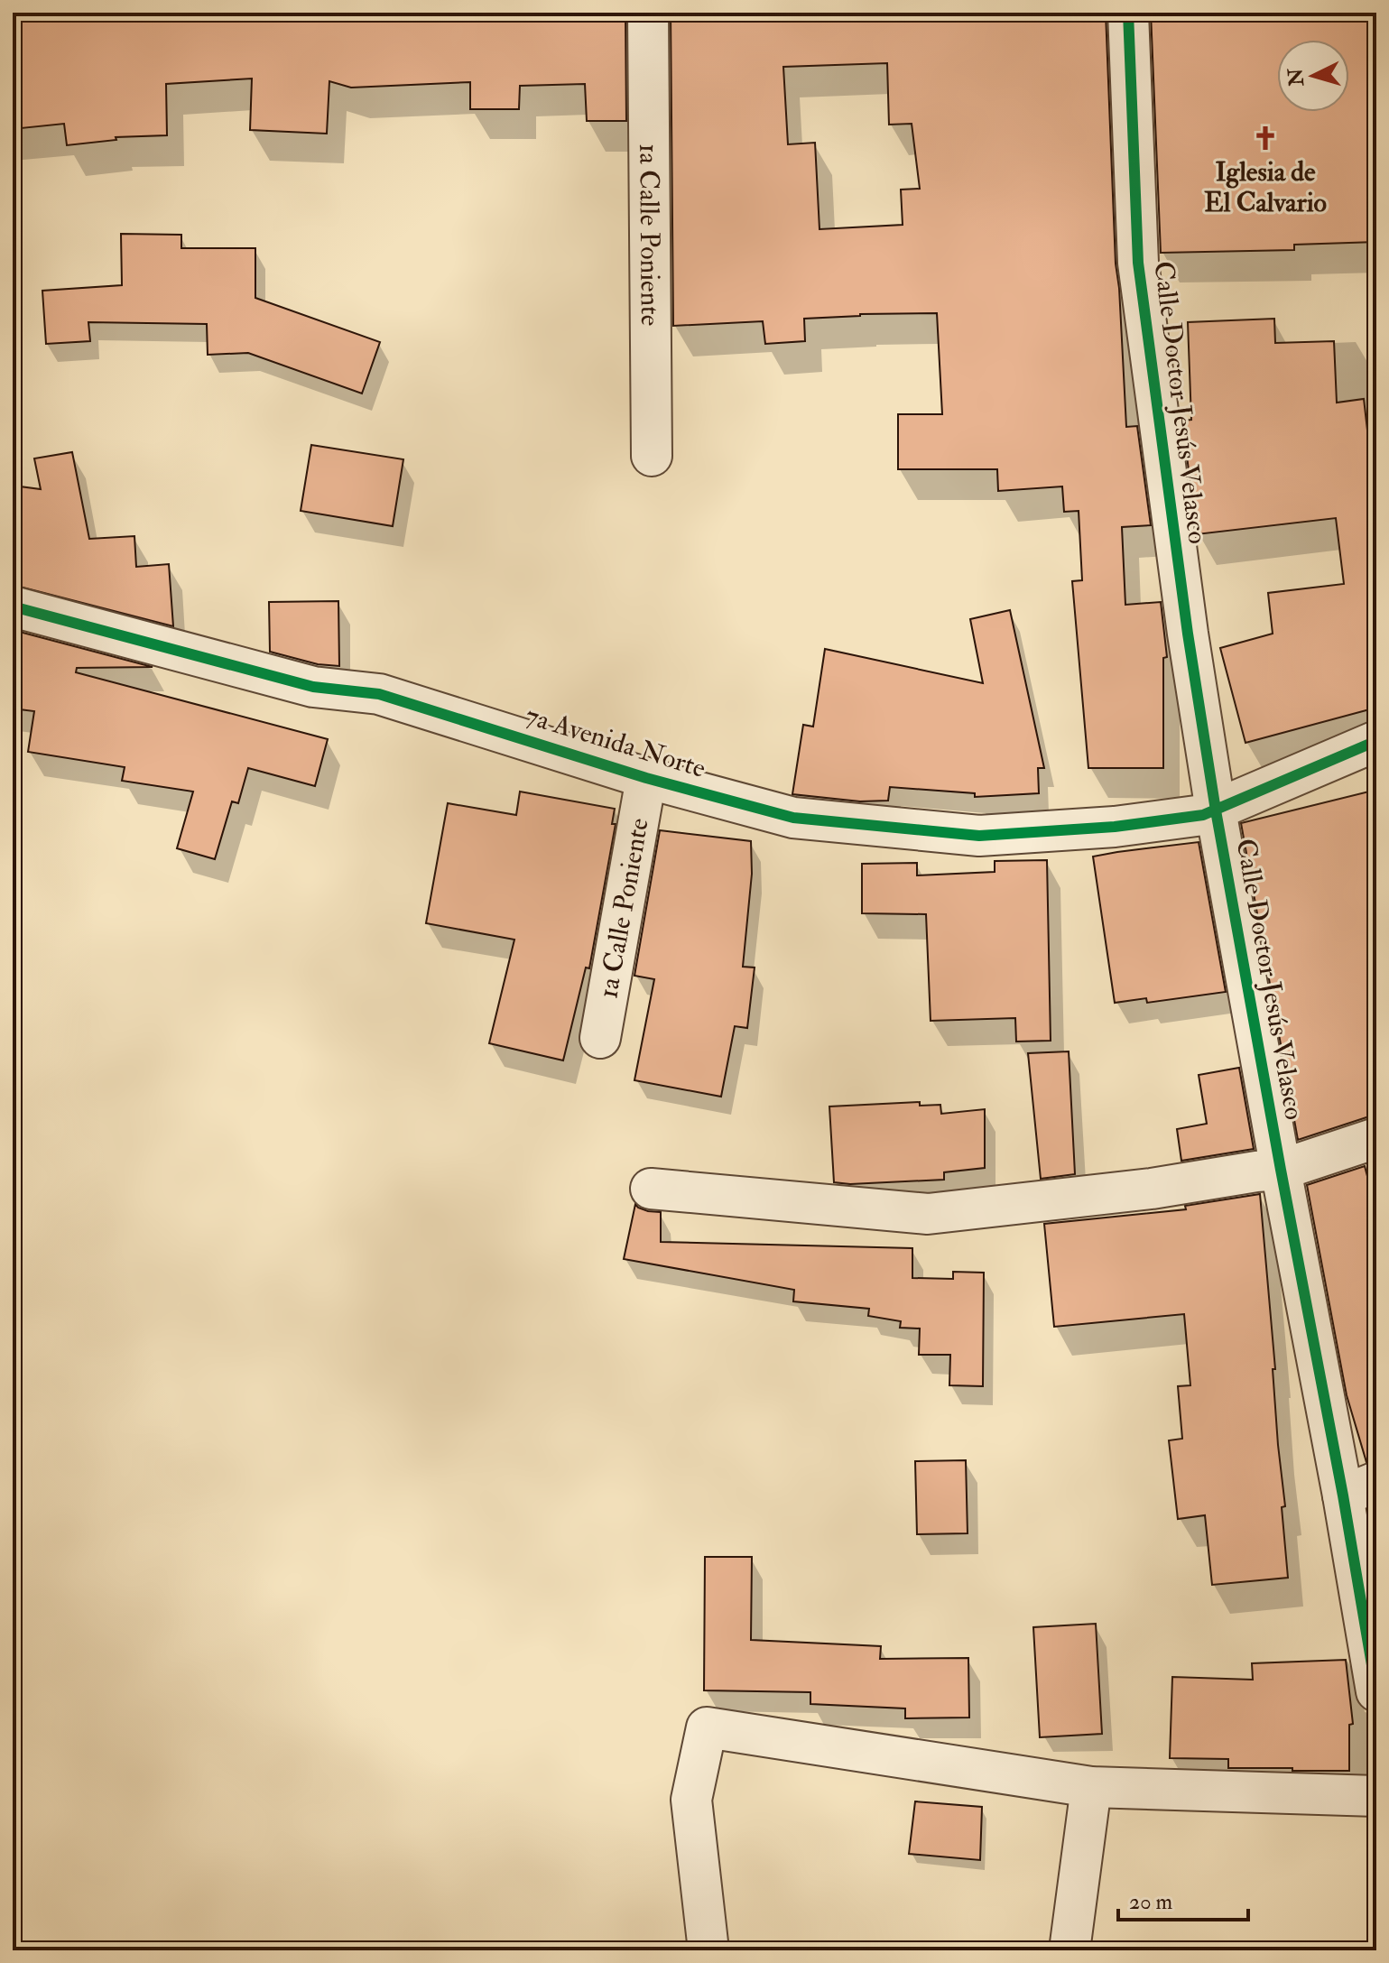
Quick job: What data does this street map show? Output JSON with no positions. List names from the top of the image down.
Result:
{
  "streets": {
    "street": ["1a Calle Poniente", "Calle Doctor Jesús Velasco", "7a Avenida Norte"]
  },
  "crossings": [
    ["1a Calle Poniente", "7a Avenida Norte"],
    ["Calle Doctor Jesús Velasco", "7a Avenida Norte"]
  ],
  "places": {
    "church": ["Iglesia de El Calvario"]
  },
  "scale_bar": "20 m",
  "north": "left"
}
